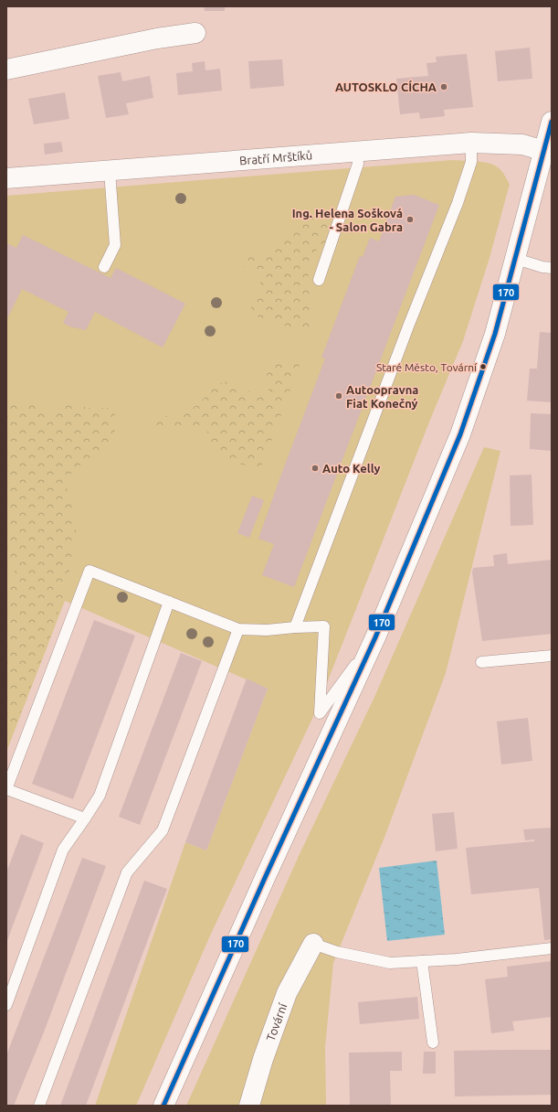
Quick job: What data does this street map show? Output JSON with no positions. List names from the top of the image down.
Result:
{
  "streets": {
    "main road": ["Bratří Mrštíků", "Tovární"]
  },
  "places": [
    "AUTOSKLO CÍCHA",
    "Ing. Helena Sošková - Salon Gabra",
    "Staré Město, Tovární",
    "Autoopravna Fiat Konečný",
    "Auto Kelly"
  ],
  "lines": ["transit line 170"]
}
